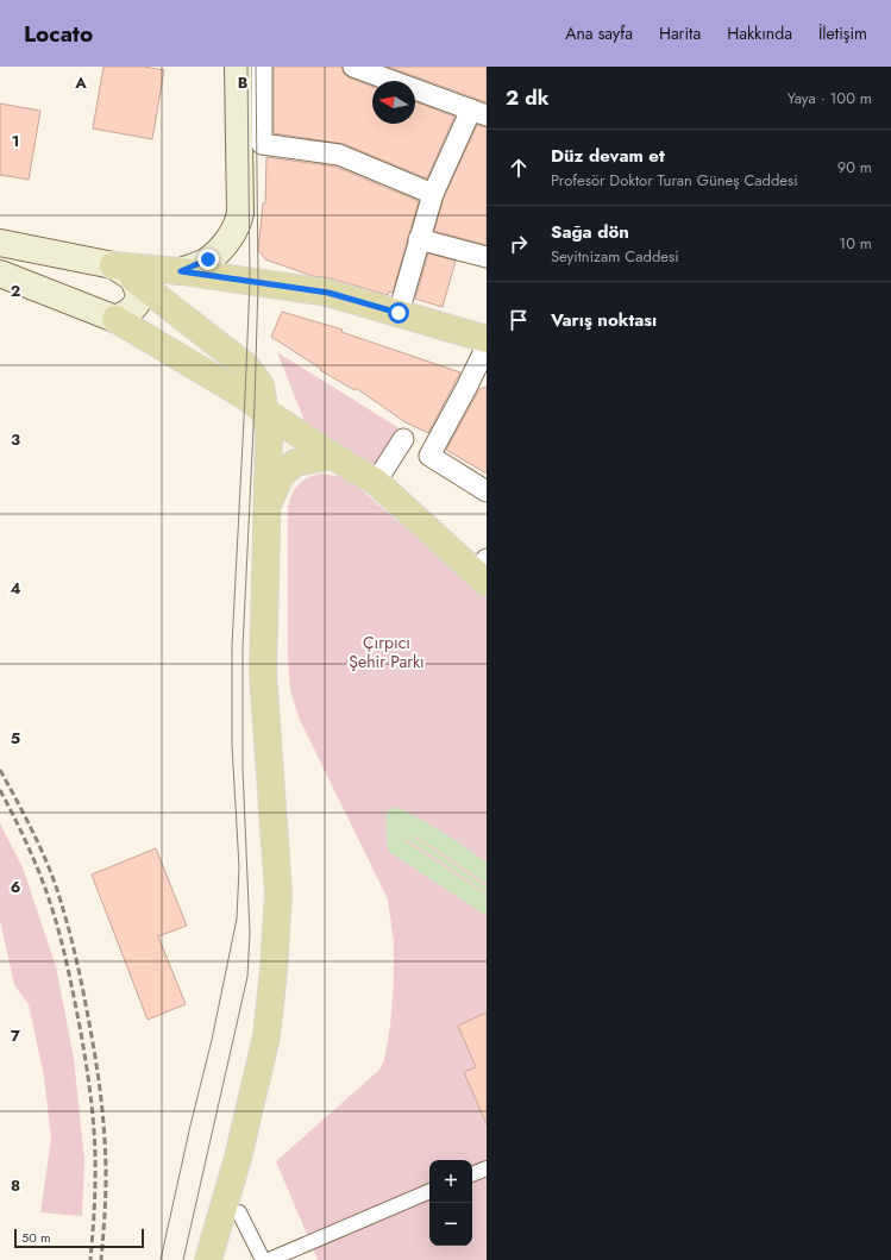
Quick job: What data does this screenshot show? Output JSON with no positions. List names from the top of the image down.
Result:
{
  "parks": ["Çırpıcı Şehir Parkı"],
  "scale_bar": "50 m",
  "north": "left",
  "page": {
    "header": "Locato",
    "nav": [
      "Ana sayfa",
      "Harita",
      "Hakkında",
      "İletişim"
    ],
    "heading": ["2 dk", "Yaya · 100 m"],
    "list": [
      ["Düz devam et", "Profesör Doktor Turan Güneş Caddesi", "90 m"],
      ["Sağa dön", "Seyitnizam Caddesi", "10 m"],
      "Varış noktası"
    ],
    "map_buttons": ["+", "−"],
    "scale": "50 m"
  },
  "grid": {
    "columns": ["A", "B"],
    "rows": [
      "1",
      "2",
      "3",
      "4",
      "5",
      "6",
      "7",
      "8"
    ]
  }
}
